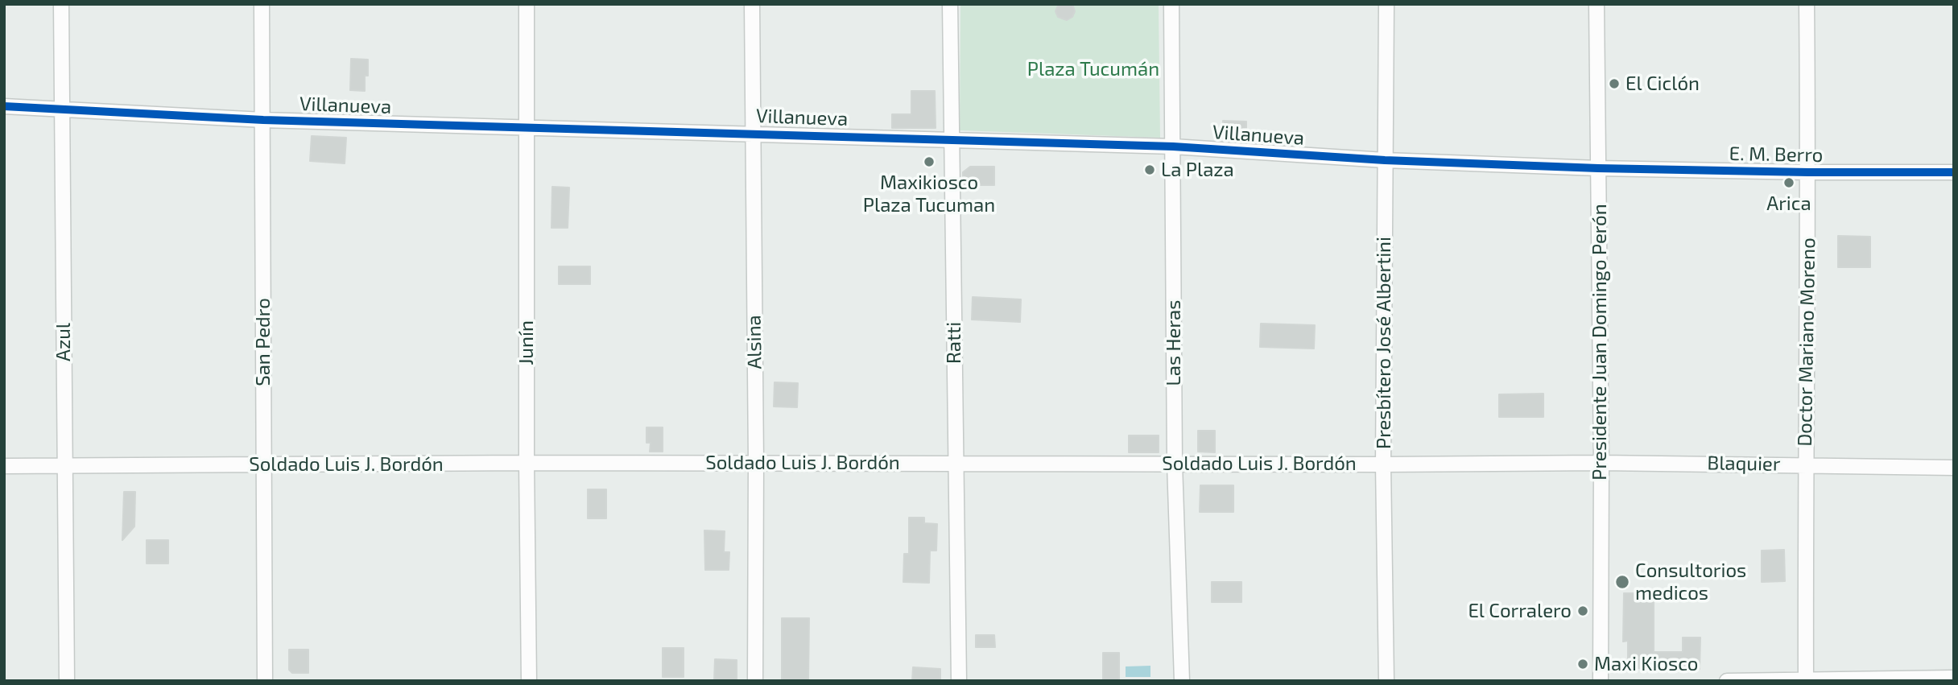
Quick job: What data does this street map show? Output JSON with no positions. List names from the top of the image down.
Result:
{
  "streets": {
    "street": [
      "Villanueva",
      "E. M. Berro",
      "Azul",
      "San Pedro",
      "Alsina",
      "Presidente Juan Domingo Perón",
      "Doctor Mariano Moreno",
      "Junín",
      "Ratti",
      "Las Heras",
      "Presbítero José Albertini",
      "Soldado Luis J. Bordón",
      "Blaquier"
    ]
  },
  "crossings": [
    ["Villanueva", "E. M. Berro"],
    ["Villanueva", "Azul"],
    ["Villanueva", "San Pedro"],
    ["Villanueva", "Alsina"],
    ["Villanueva", "Presidente Juan Domingo Perón"],
    ["Villanueva", "Junín"],
    ["Villanueva", "Ratti"],
    ["Villanueva", "Las Heras"],
    ["Villanueva", "Presbítero José Albertini"],
    ["E. M. Berro", "Presidente Juan Domingo Perón"],
    ["E. M. Berro", "Doctor Mariano Moreno"],
    ["Azul", "Soldado Luis J. Bordón"],
    ["San Pedro", "Soldado Luis J. Bordón"],
    ["Alsina", "Soldado Luis J. Bordón"],
    ["Presidente Juan Domingo Perón", "Soldado Luis J. Bordón"],
    ["Presidente Juan Domingo Perón", "Blaquier"],
    ["Doctor Mariano Moreno", "Blaquier"],
    ["Junín", "Soldado Luis J. Bordón"],
    ["Ratti", "Soldado Luis J. Bordón"],
    ["Las Heras", "Soldado Luis J. Bordón"],
    ["Presbítero José Albertini", "Soldado Luis J. Bordón"],
    ["Soldado Luis J. Bordón", "Blaquier"]
  ],
  "parks": ["Plaza Tucumán"],
  "places": [
    "El Ciclón",
    "Maxikiosco Plaza Tucuman",
    "La Plaza",
    "Arica",
    "Consultorios medicos",
    "El Corralero",
    "Maxi Kiosco"
  ]
}
